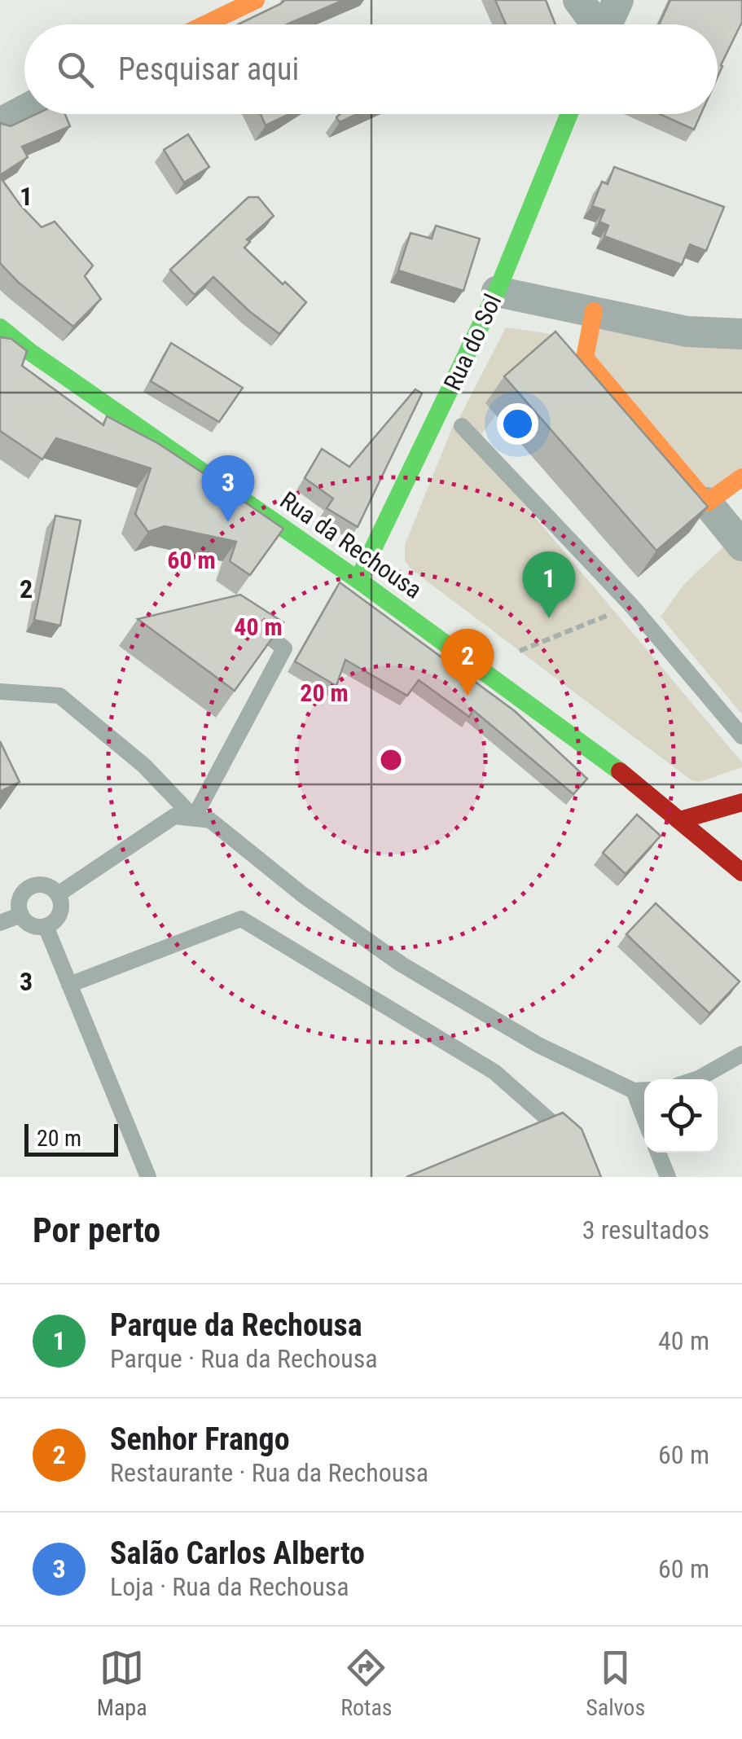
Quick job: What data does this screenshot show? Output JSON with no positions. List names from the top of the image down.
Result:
{
  "streets": {
    "street": ["Rua do Sol", "Rua da Rechousa"]
  },
  "crossings": [
    ["Rua do Sol", "Rua da Rechousa"]
  ],
  "scale_bar": "20 m",
  "page": {
    "search": "Pesquisar aqui",
    "pins": ["3", "1", "2"],
    "scale": "20 m",
    "heading": ["Por perto", "3 resultados"],
    "list": [
      {
        "mark": "1",
        "name": "Parque da Rechousa",
        "note": "Parque · Rua da Rechousa",
        "value": "40 m"
      },
      {
        "mark": "2",
        "name": "Senhor Frango",
        "note": "Restaurante · Rua da Rechousa",
        "value": "60 m"
      },
      {
        "mark": "3",
        "name": "Salão Carlos Alberto",
        "note": "Loja · Rua da Rechousa",
        "value": "60 m"
      }
    ],
    "nav": ["Mapa", "Rotas", "Salvos"]
  },
  "grid": {
    "rows": ["1", "2", "3"]
  },
  "rings": ["60 m", "40 m", "20 m"]
}
